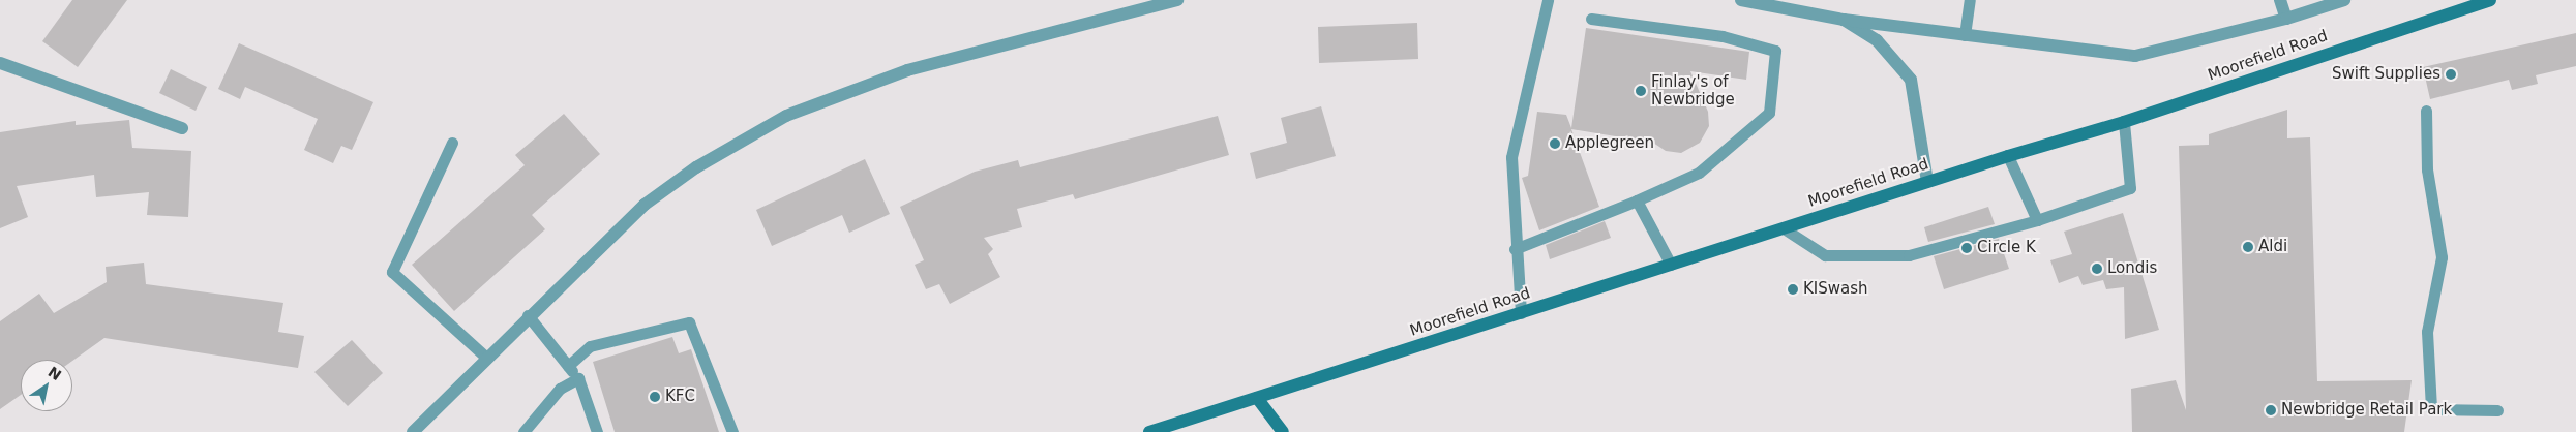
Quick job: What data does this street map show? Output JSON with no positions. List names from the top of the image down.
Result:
{
  "streets": {
    "street": ["Moorefield Road"]
  },
  "places": [
    "Swift Supplies",
    "Finlay's of Newbridge",
    "Applegreen",
    "Aldi",
    "Circle K",
    "Londis",
    "KISwash",
    "KFC",
    "Newbridge Retail Park"
  ],
  "north": "top right"
}
